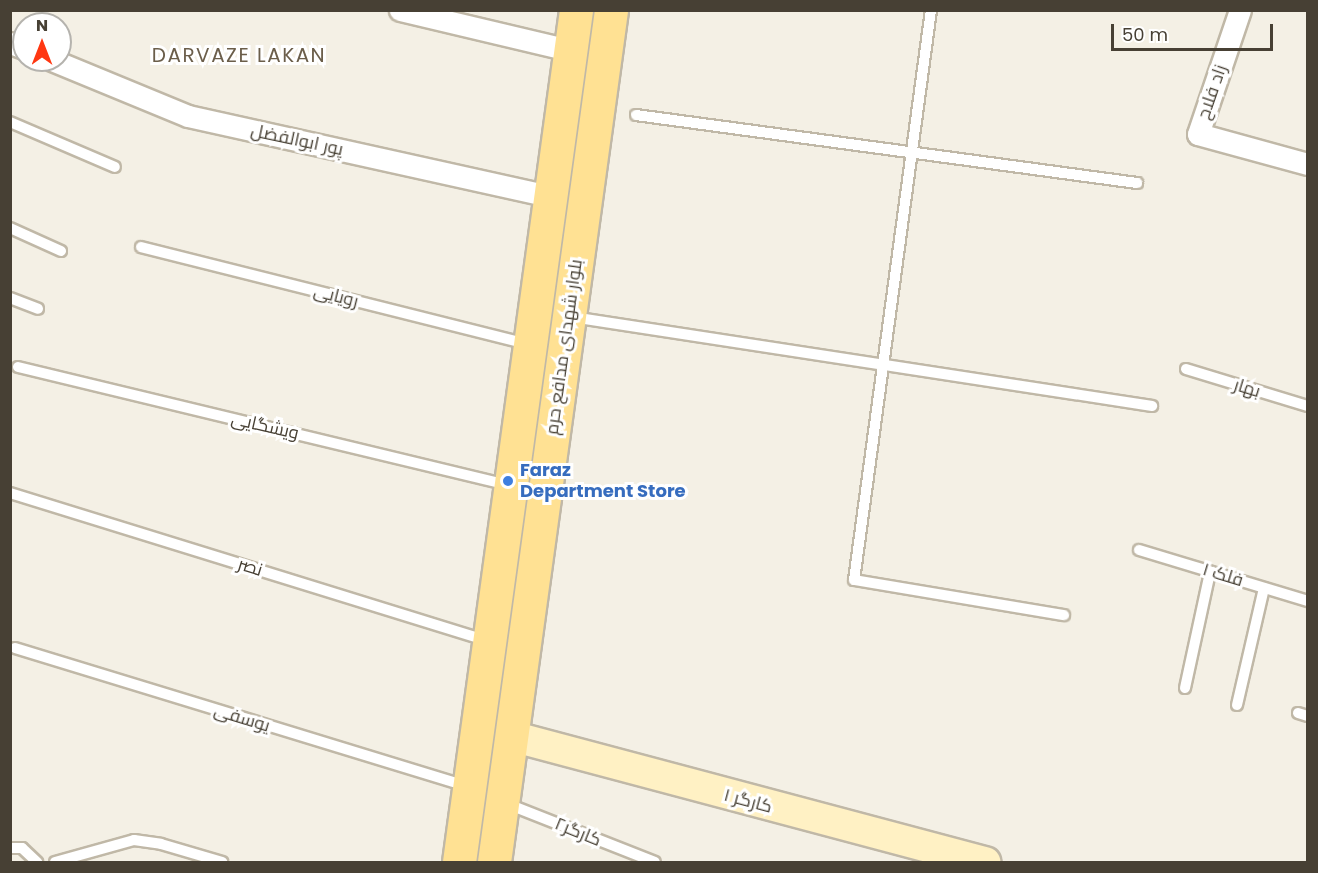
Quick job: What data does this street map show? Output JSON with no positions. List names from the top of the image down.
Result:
{
  "streets": {
    "main road": ["بلوار شهدای مدافع حرم"],
    "street": ["زاد فلاح", "پور ابوالفضل", "کارگر ۱"],
    "lane": [
      "رویایی",
      "بهار",
      "ویشگایی",
      "نصر",
      "فلک ۱",
      "یوسفی",
      "کارگر۲"
    ]
  },
  "crossings": [
    ["پور ابوالفضل", "بلوار شهدای مدافع حرم"],
    ["رویایی", "بلوار شهدای مدافع حرم"],
    ["بلوار شهدای مدافع حرم", "ویشگایی"],
    ["بلوار شهدای مدافع حرم", "نصر"],
    ["بلوار شهدای مدافع حرم", "یوسفی"],
    ["بلوار شهدای مدافع حرم", "کارگر ۱"],
    ["بلوار شهدای مدافع حرم", "کارگر۲"]
  ],
  "districts": ["DARVAZE LAKAN"],
  "places": ["Faraz Department Store"],
  "scale_bar": "50 m",
  "north": "top"
}
